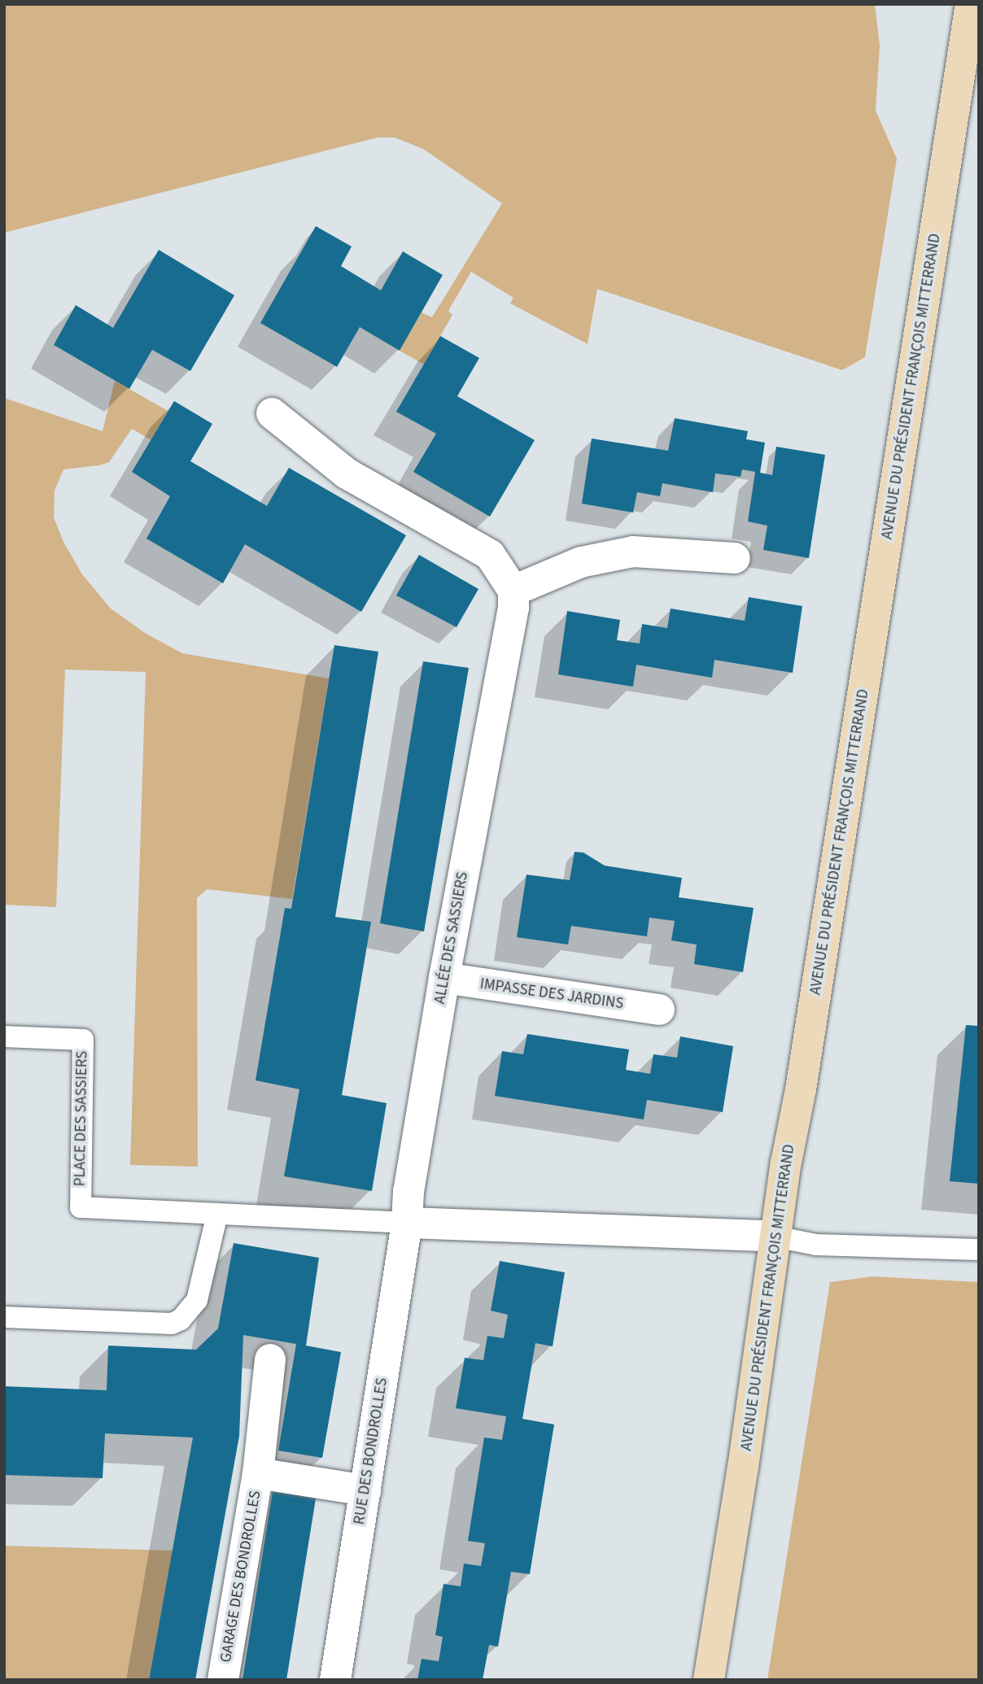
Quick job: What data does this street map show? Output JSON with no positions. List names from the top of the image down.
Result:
{
  "streets": {
    "street": [
      "AVENUE DU PRÉSIDENT FRANÇOIS MITTERRAND",
      "ALLÉE DES SASSIERS",
      "IMPASSE DES JARDINS",
      "RUE DES BONDROLLES",
      "GARAGE DES BONDROLLES"
    ],
    "lane": ["PLACE DES SASSIERS"]
  },
  "crossings": [
    ["ALLÉE DES SASSIERS", "IMPASSE DES JARDINS"],
    ["ALLÉE DES SASSIERS", "PLACE DES SASSIERS"],
    ["ALLÉE DES SASSIERS", "RUE DES BONDROLLES"],
    ["PLACE DES SASSIERS", "RUE DES BONDROLLES"],
    ["RUE DES BONDROLLES", "GARAGE DES BONDROLLES"]
  ]
}
